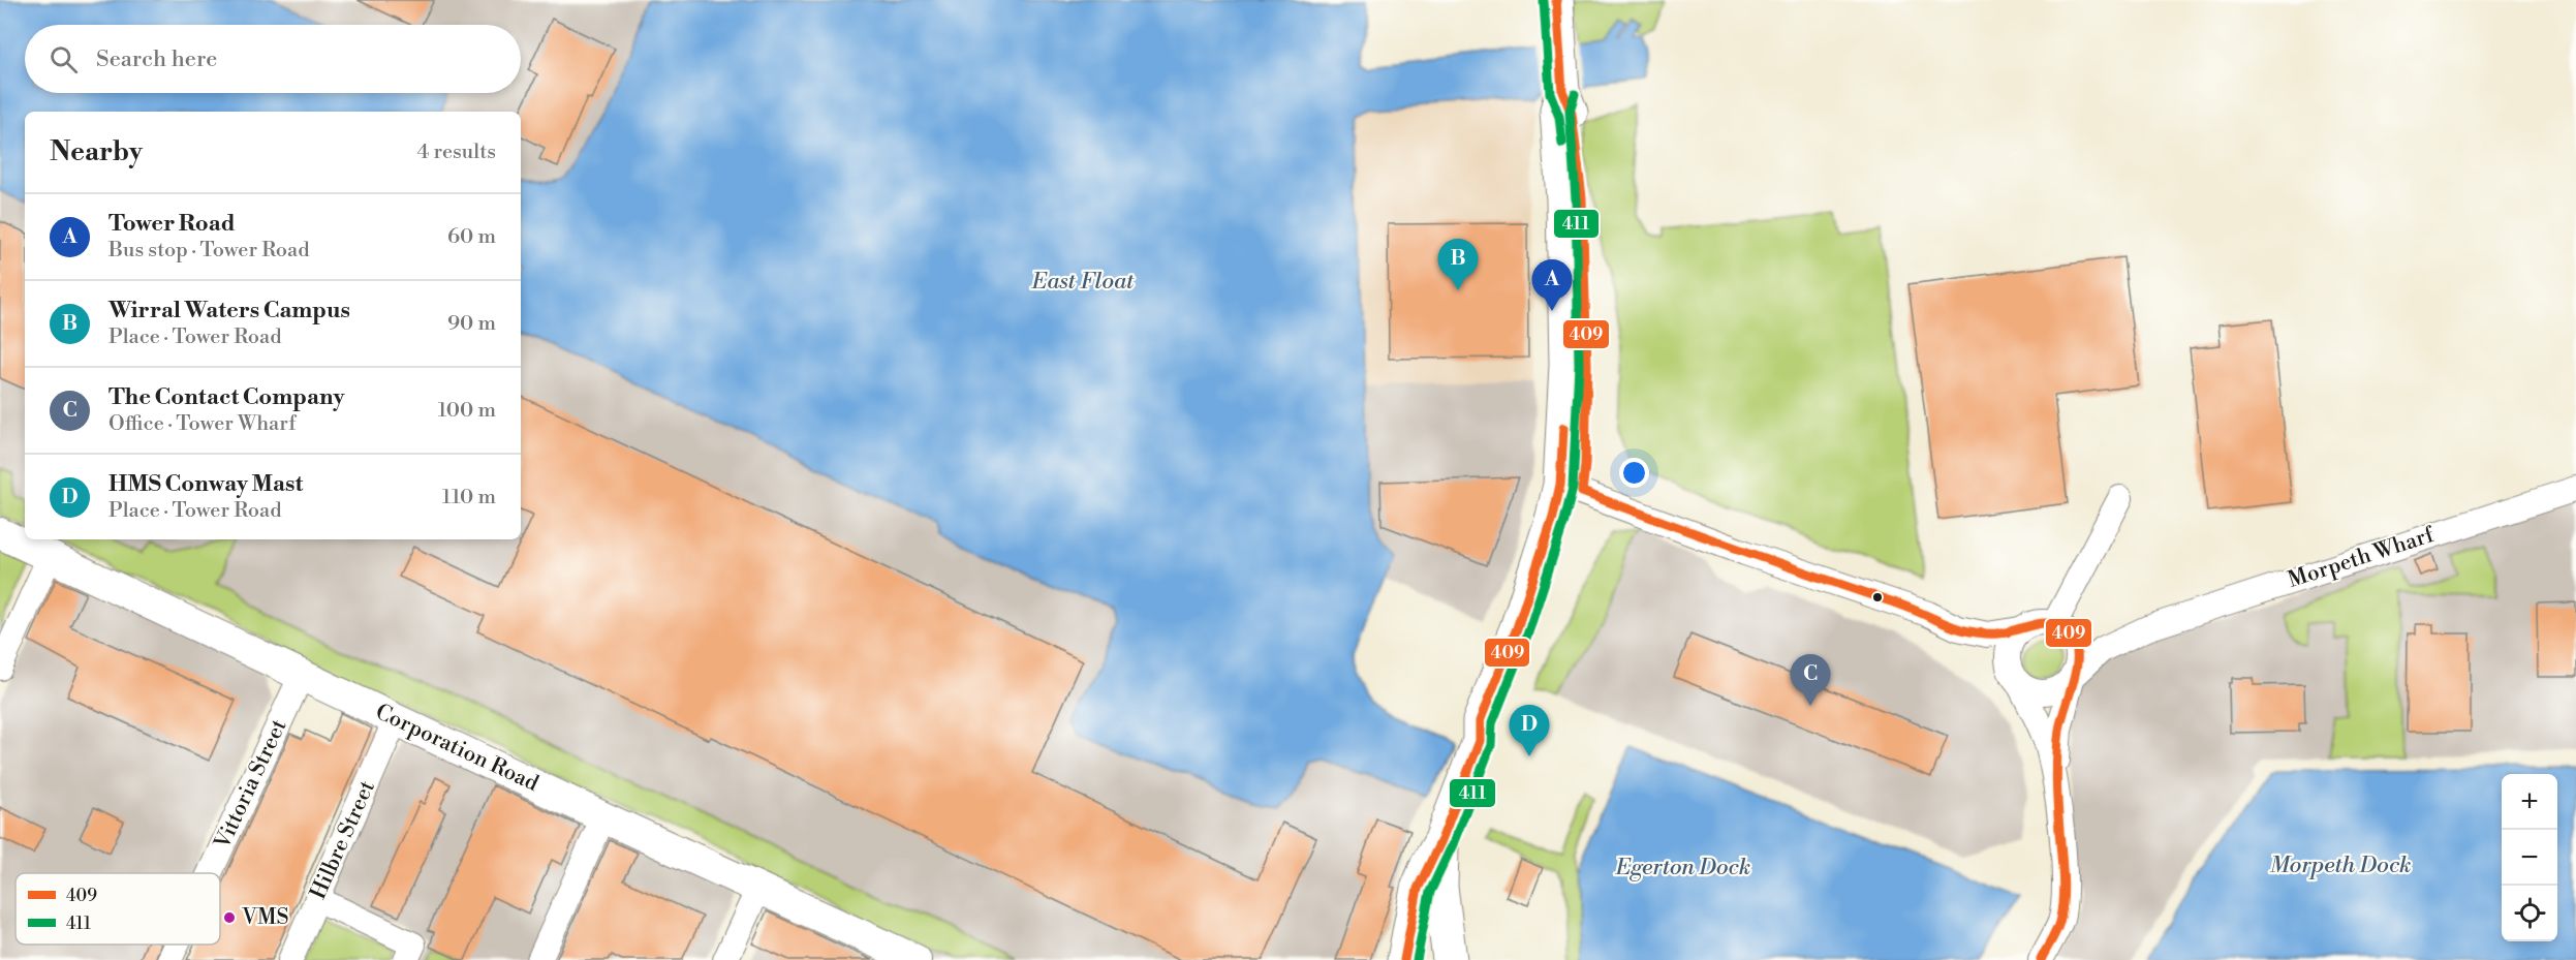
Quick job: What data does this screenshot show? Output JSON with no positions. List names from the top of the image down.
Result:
{
  "streets": {
    "main road": ["Corporation Road"],
    "street": ["Morpeth Wharf", "Vittoria Street", "Hilbre Street"]
  },
  "crossings": [
    ["Corporation Road", "Vittoria Street"],
    ["Corporation Road", "Hilbre Street"]
  ],
  "water": ["East Float", "Morpeth Dock", "Egerton Dock"],
  "places": ["VMS"],
  "lines": ["transit line 409", "transit line 411"],
  "legend": ["409", "411"],
  "page": {
    "search": "Search here",
    "heading": ["Nearby", "4 results"],
    "list": [
      {
        "mark": "A",
        "name": "Tower Road",
        "note": "Bus stop · Tower Road",
        "value": "60 m"
      },
      {
        "mark": "B",
        "name": "Wirral Waters Campus",
        "note": "Place · Tower Road",
        "value": "90 m"
      },
      {
        "mark": "C",
        "name": "The Contact Company",
        "note": "Office · Tower Wharf",
        "value": "100 m"
      },
      {
        "mark": "D",
        "name": "HMS Conway Mast",
        "note": "Place · Tower Road",
        "value": "110 m"
      }
    ],
    "pins": [
      "B",
      "A",
      "C",
      "D"
    ],
    "map_buttons": ["+", "−"]
  }
}
